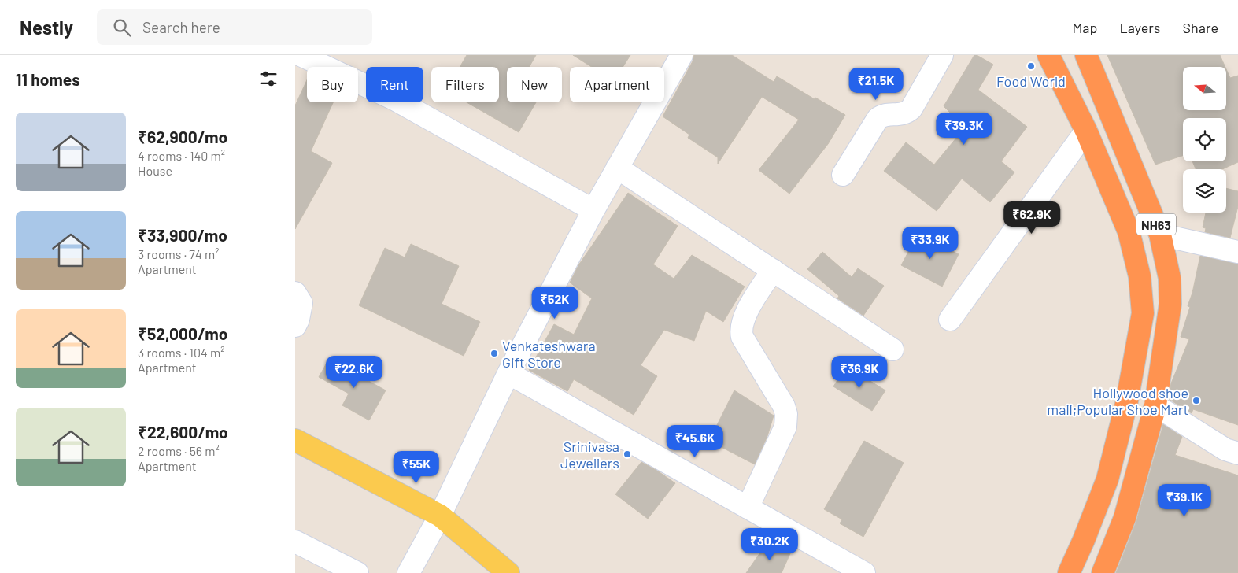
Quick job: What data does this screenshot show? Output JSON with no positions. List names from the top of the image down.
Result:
{
  "streets": {
    "highway": ["NH63"]
  },
  "places": [
    "Food World",
    "Venkateshwara Gift Store",
    "Hollywood shoe mall;Popular Shoe Mart",
    "Srinivasa Jewellers"
  ],
  "north": "left",
  "page": {
    "header": "Nestly",
    "search": "Search here",
    "nav": ["Map", "Layers", "Share"],
    "heading": "11 homes",
    "chip": [
      "Buy",
      "Rent",
      "Filters",
      "New",
      "Apartment"
    ],
    "price": [
      "₹21.5K",
      "₹39.3K",
      "₹62.9K",
      "₹33.9K",
      "₹52K",
      "₹22.6K",
      "₹36.9K",
      "₹45.6K",
      "₹55K",
      "₹39.1K",
      "₹30.2K"
    ],
    "list": [
      {
        "name": "₹62,900/mo",
        "note": "4 rooms · 140 m² · House"
      },
      {
        "name": "₹33,900/mo",
        "note": "3 rooms · 74 m² · Apartment"
      },
      {
        "name": "₹52,000/mo",
        "note": "3 rooms · 104 m² · Apartment"
      },
      {
        "name": "₹22,600/mo",
        "note": "2 rooms · 56 m² · Apartment"
      }
    ]
  }
}
